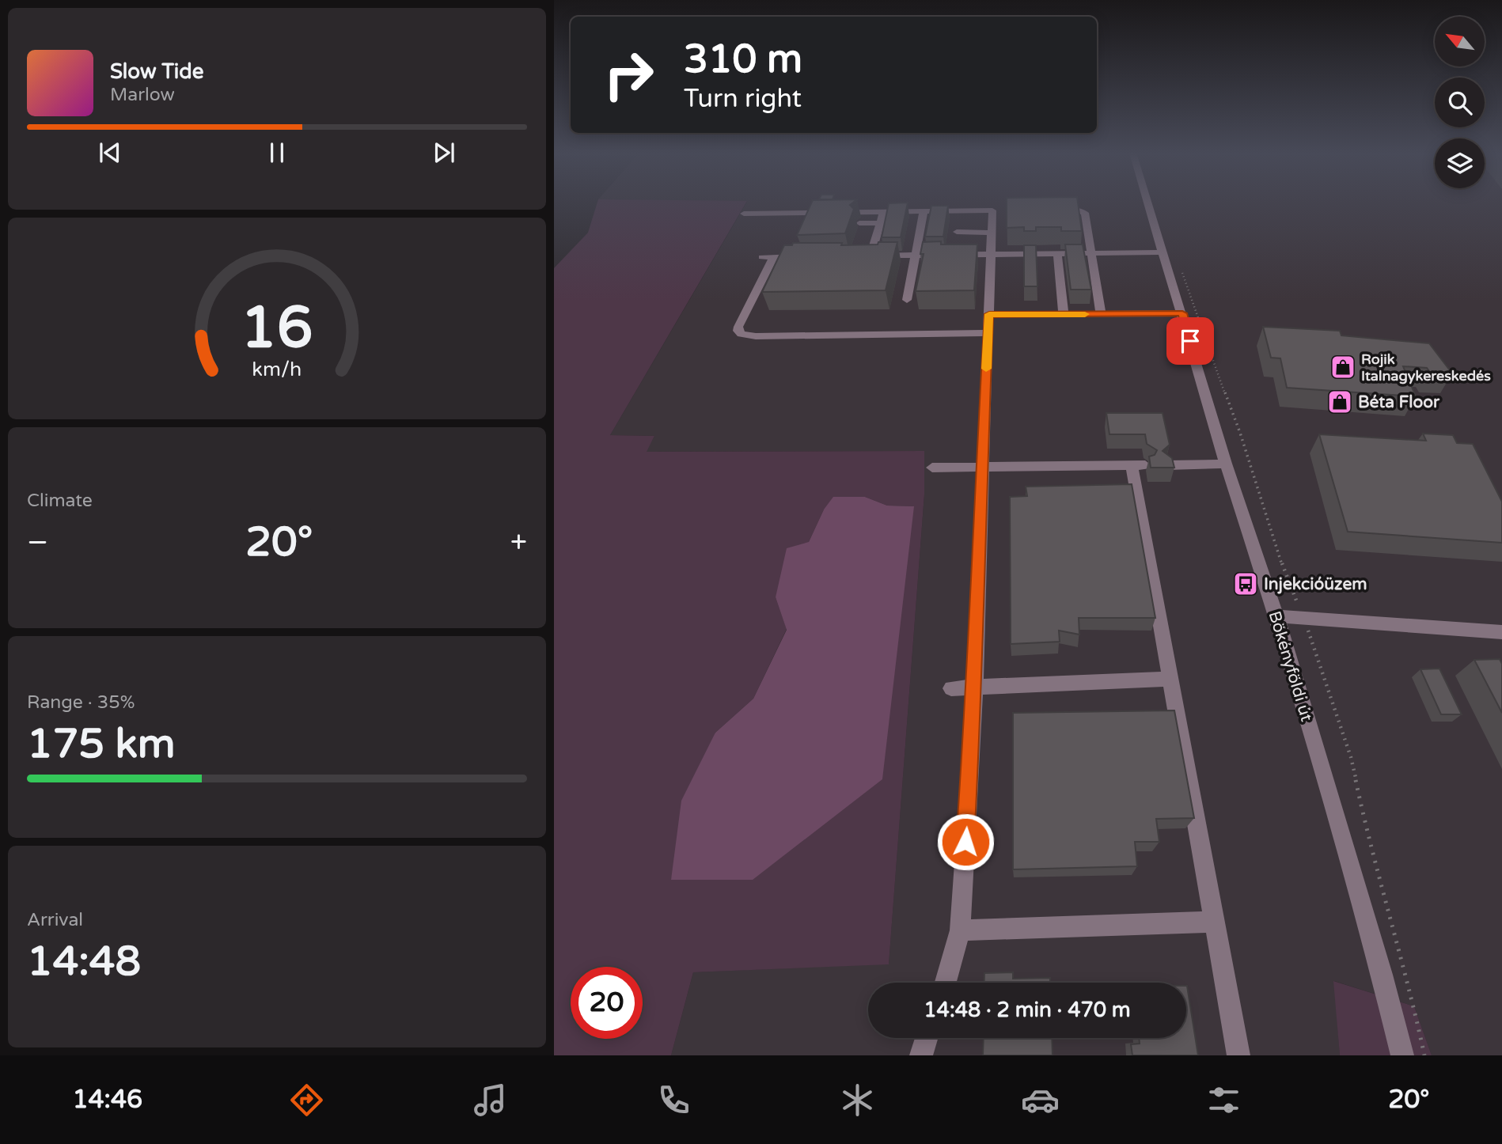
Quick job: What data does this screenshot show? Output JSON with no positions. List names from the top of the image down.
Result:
{
  "streets": {
    "street": ["Bökényföldi út"]
  },
  "places": {
    "shop": ["Rojik Italnagykereskedés", "Béta Floor"],
    "bus stop": ["Injekcióüzem"]
  },
  "north": "top left",
  "page": {
    "turn": ["310 m", "Turn right"],
    "song": ["Slow Tide", "Marlow"],
    "tile": [
      "Climate",
      ["Range · 35%", "175 km"],
      ["Arrival", "14:48"]
    ],
    "heat": ["−", "20°", "+"],
    "limit": "20",
    "trip": "14:48 · 2 min · 470 m",
    "tabs": ["14:46", "20°"],
    "gauge": ["16", "km/h"]
  }
}
